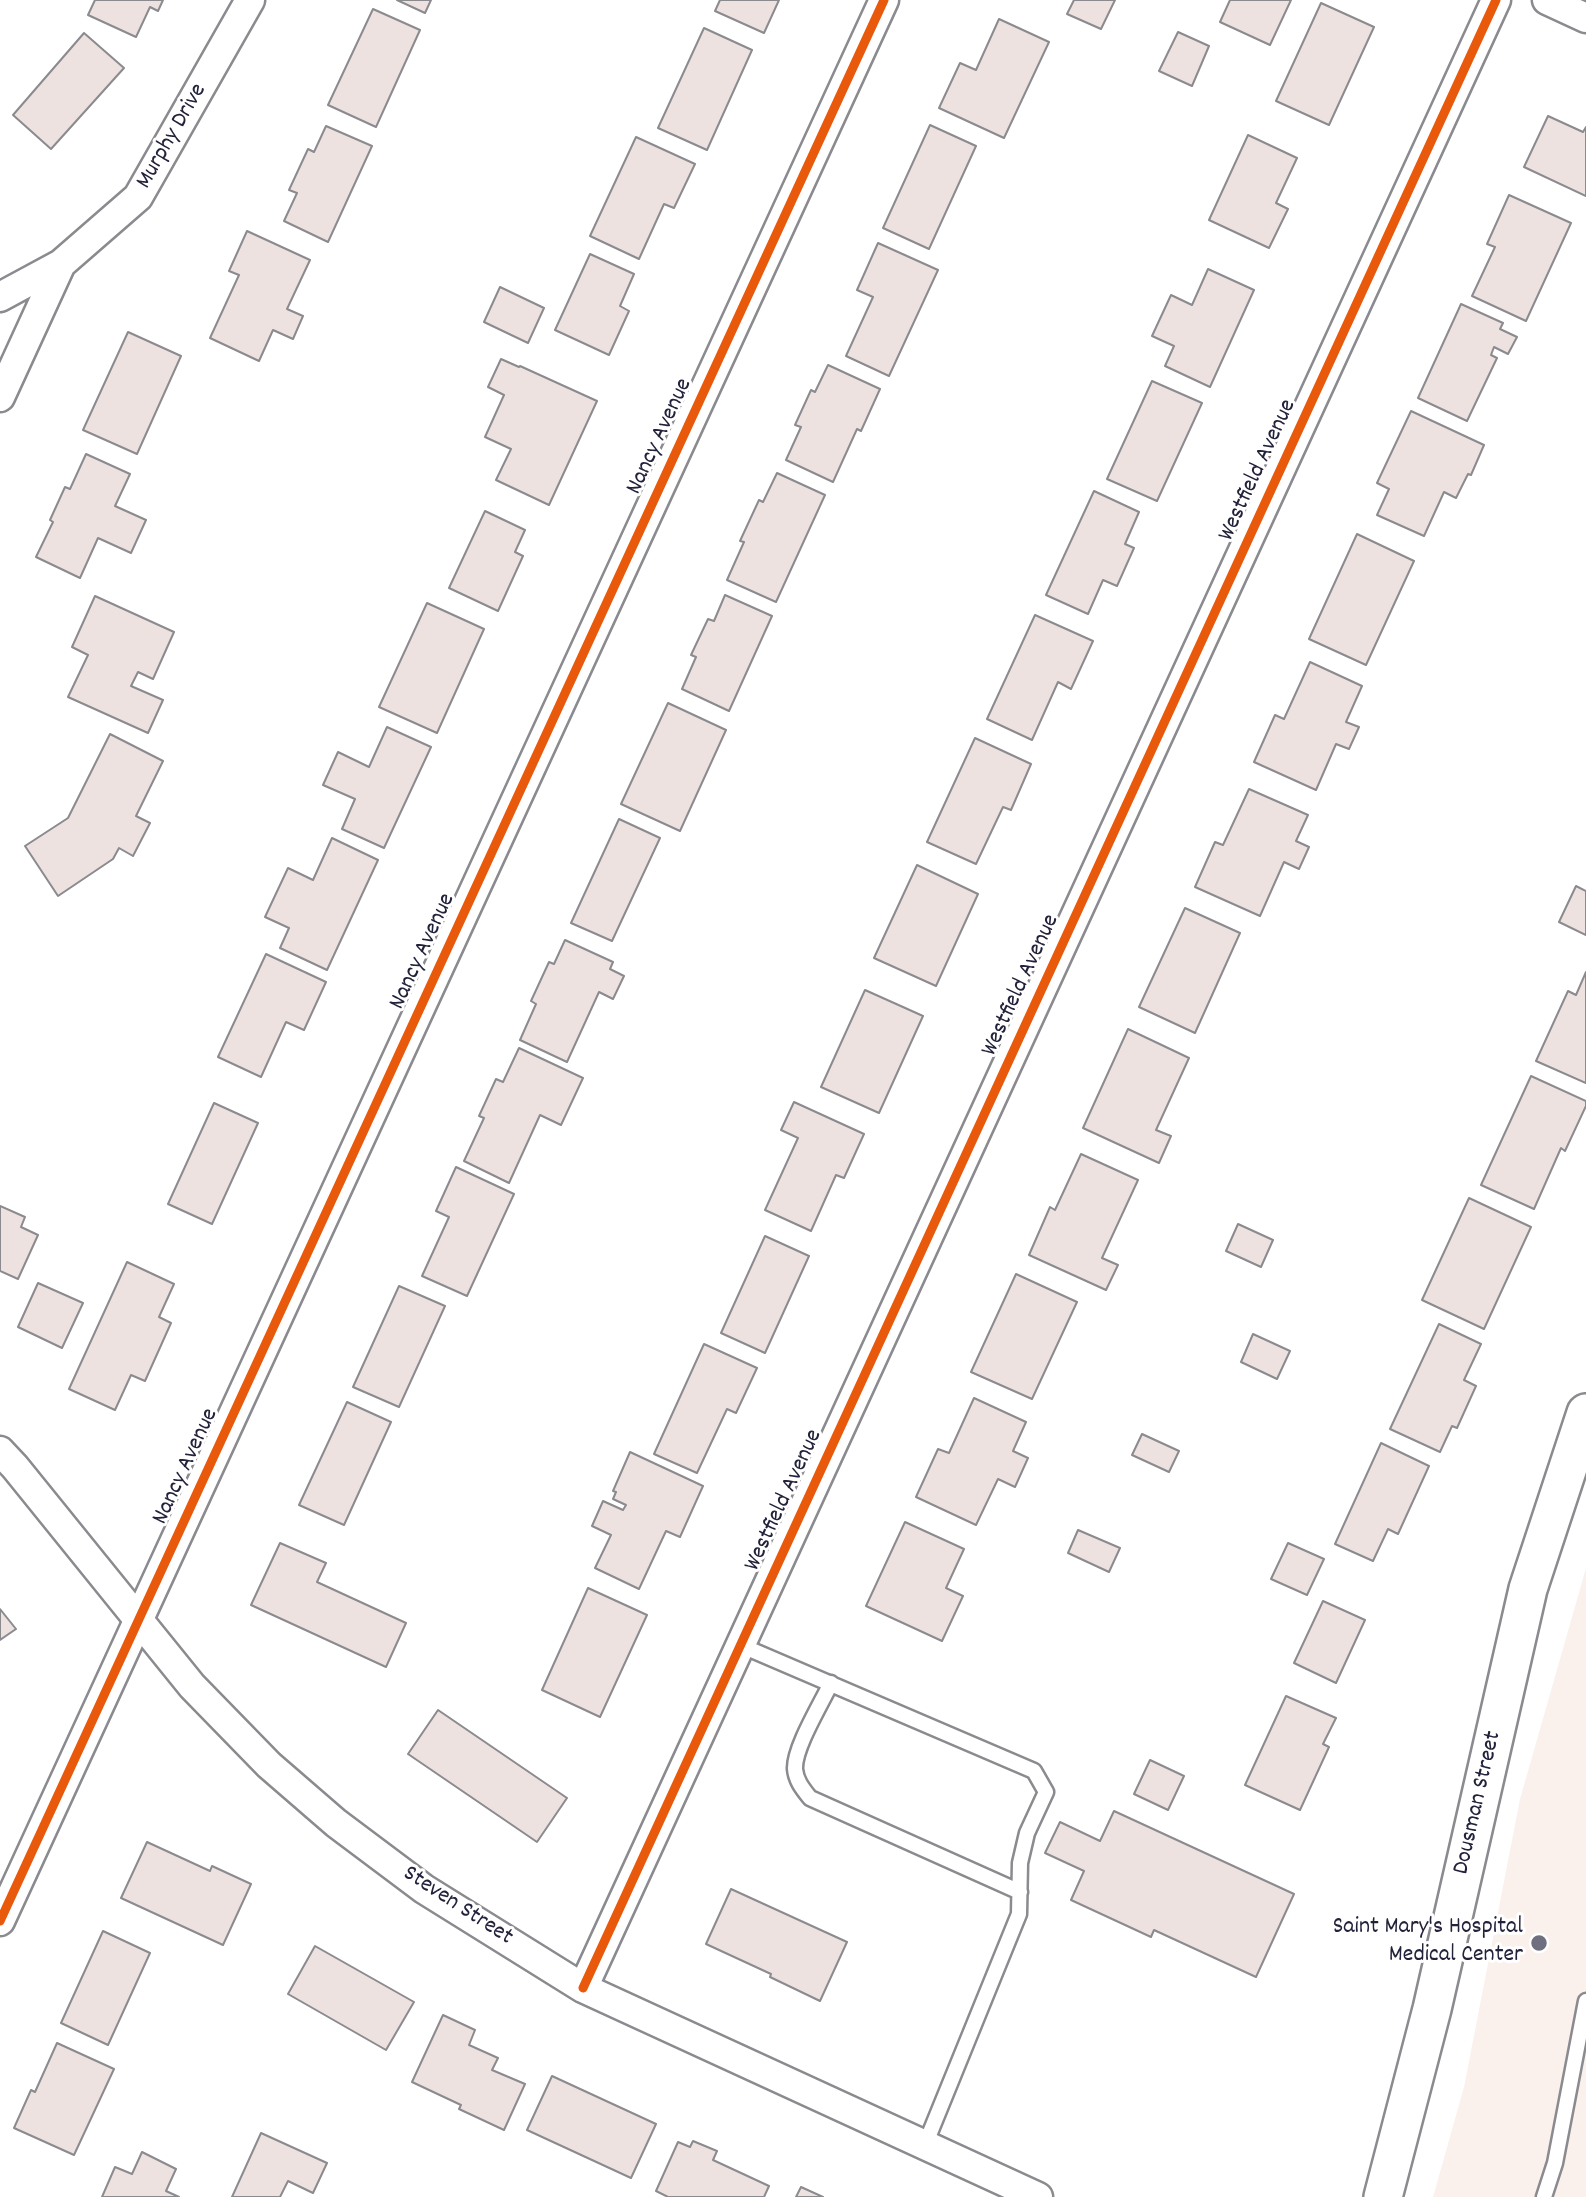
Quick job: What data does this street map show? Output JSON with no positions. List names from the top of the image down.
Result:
{
  "streets": {
    "street": [
      "Murphy Drive",
      "Nancy Avenue",
      "Westfield Avenue",
      "Dousman Street",
      "Steven Street"
    ]
  },
  "crossings": [
    ["Nancy Avenue", "Steven Street"],
    ["Westfield Avenue", "Steven Street"]
  ],
  "places": ["Saint Mary's Hospital Medical Center"]
}
